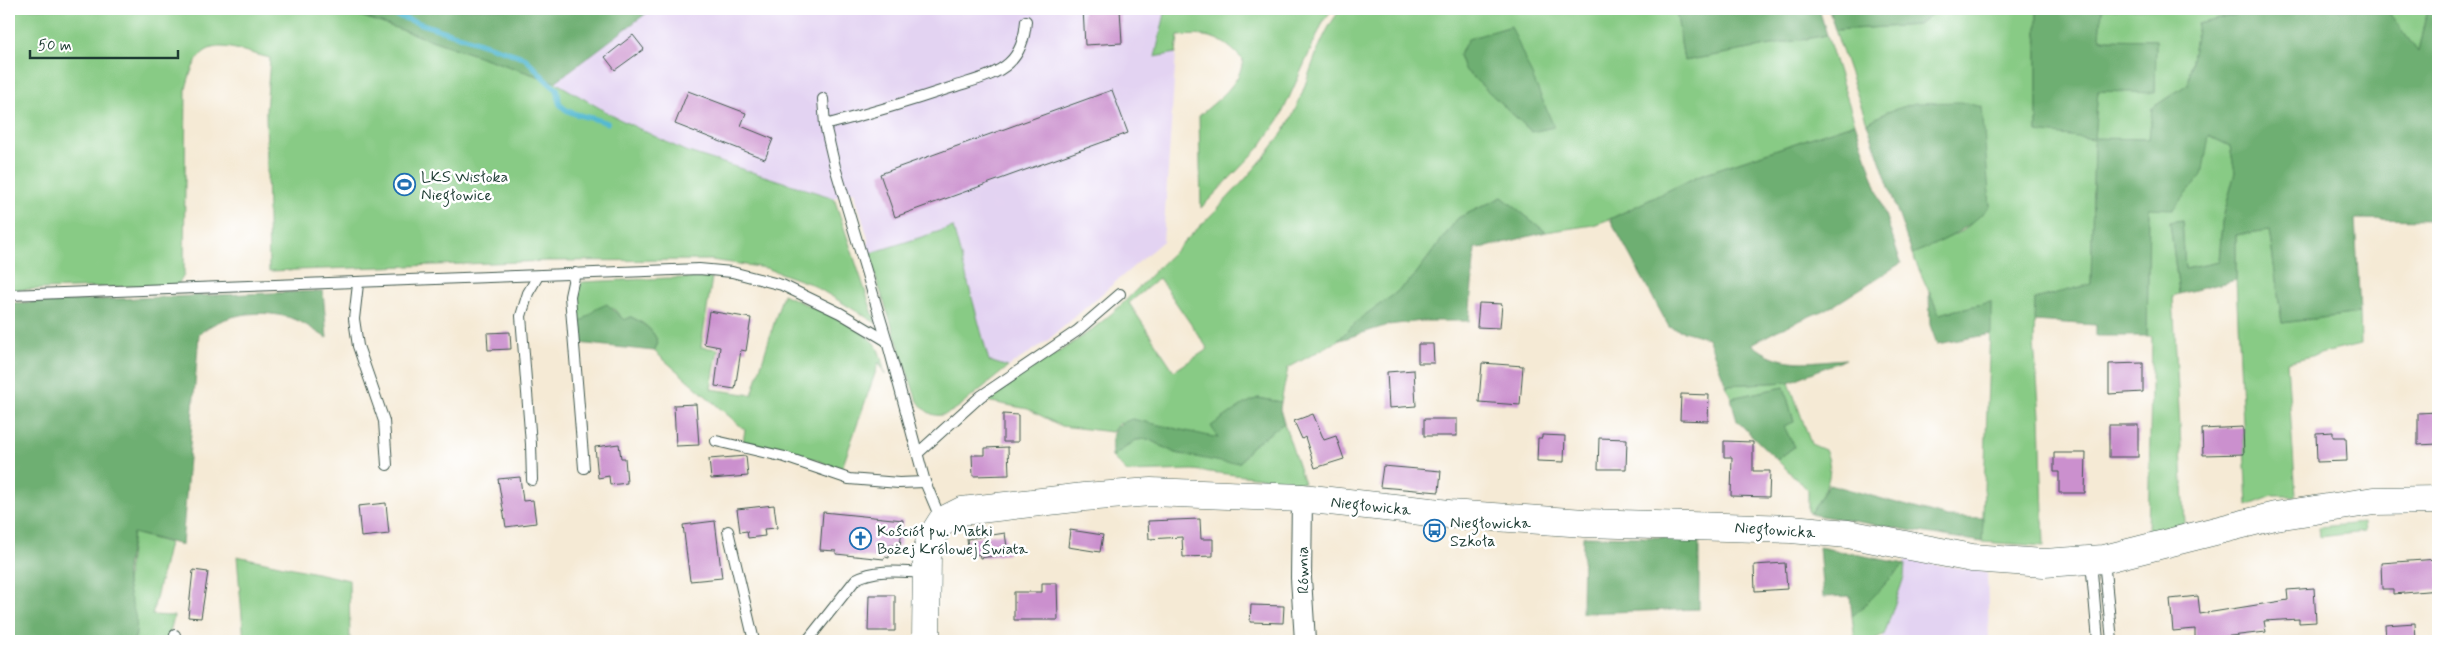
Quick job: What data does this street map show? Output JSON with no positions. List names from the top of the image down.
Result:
{
  "streets": {
    "street": ["Niegłowicka", "Równia"]
  },
  "crossings": [
    ["Niegłowicka", "Równia"]
  ],
  "places": {
    "sports": ["LKS Wisłoka Niegłowice"],
    "bus stop": ["Niegłowicka Szkoła"],
    "church": ["Kościół pw. Matki Bożej Królowej Świata"]
  },
  "scale_bar": "50 m"
}
